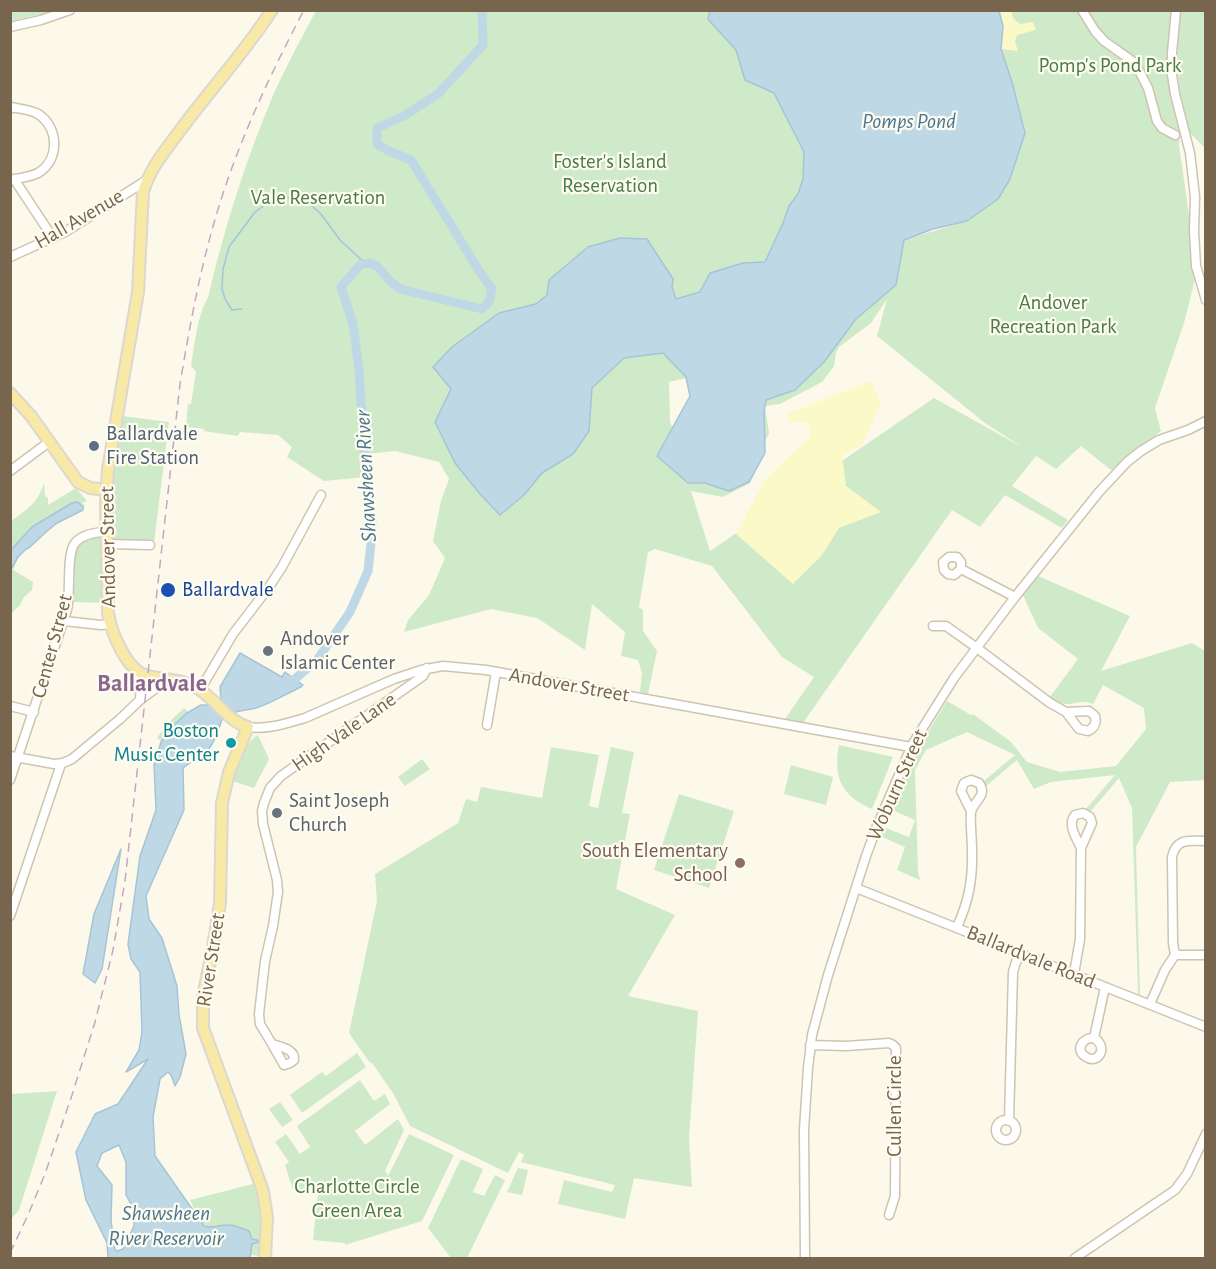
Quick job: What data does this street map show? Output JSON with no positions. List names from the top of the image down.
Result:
{
  "streets": {
    "main road": ["Andover Street", "River Street"],
    "street": [
      "Hall Avenue",
      "Center Street",
      "High Vale Lane",
      "Woburn Street",
      "Ballardvale Road",
      "Cullen Circle"
    ]
  },
  "crossings": [
    ["Hall Avenue", "Andover Street"],
    ["Andover Street", "Center Street"],
    ["Andover Street", "High Vale Lane"],
    ["Andover Street", "Woburn Street"],
    ["Andover Street", "River Street"],
    ["Woburn Street", "Ballardvale Road"],
    ["Woburn Street", "Cullen Circle"]
  ],
  "districts": ["Ballardvale"],
  "water": ["Pomps Pond", "Shawsheen River", "Shawsheen River Reservoir"],
  "parks": [
    "Pomp's Pond Park",
    "Foster's Island Reservation",
    "Vale Reservation",
    "Andover Recreation Park",
    "Charlotte Circle Green Area"
  ],
  "places": [
    "Ballardvale Fire Station",
    "Ballardvale",
    "Andover Islamic Center",
    "Boston Music Center",
    "Saint Joseph Church",
    "South Elementary School"
  ]
}
